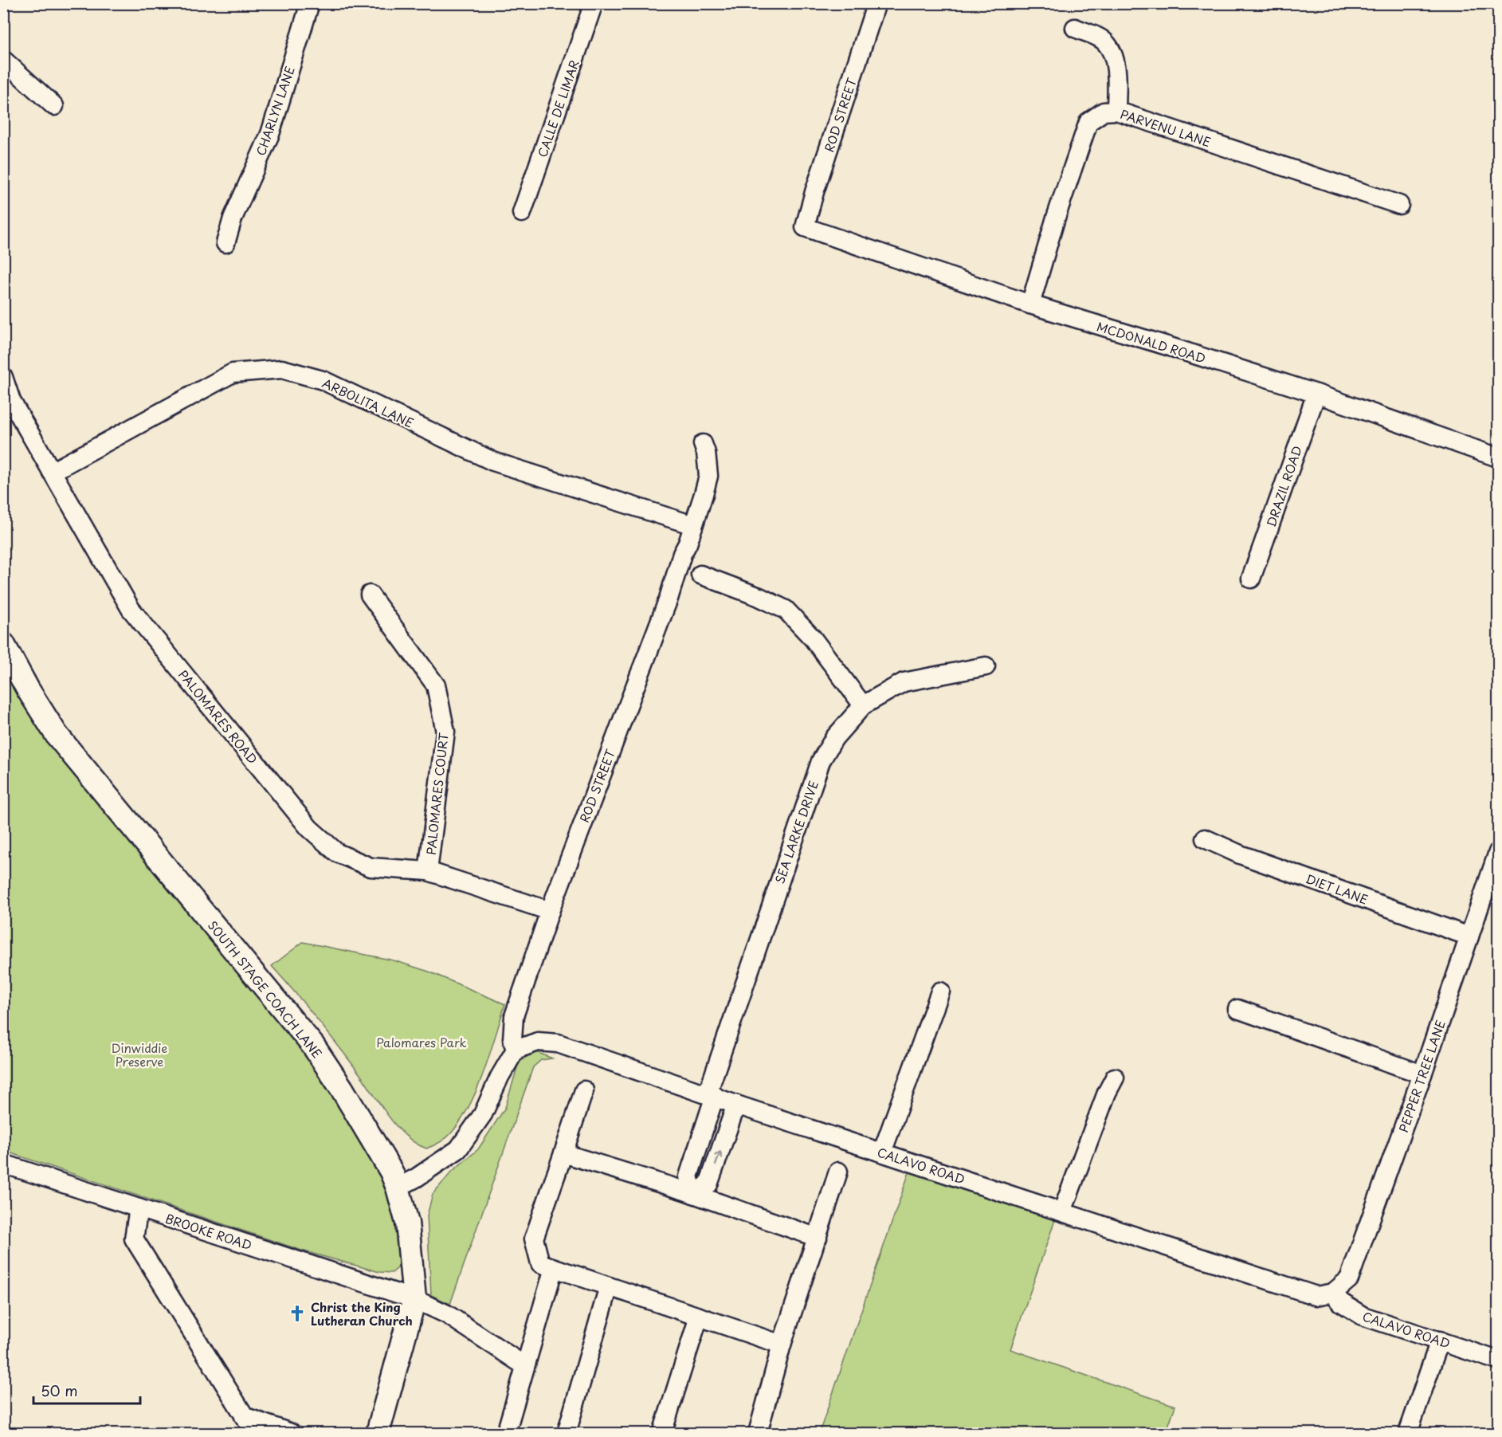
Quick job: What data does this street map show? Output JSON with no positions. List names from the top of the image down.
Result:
{
  "streets": {
    "main road": ["SOUTH STAGE COACH LANE"],
    "street": [
      "CALLE DE LIMAR",
      "CHARLYN LANE",
      "ROD STREET",
      "PARVENU LANE",
      "MCDONALD ROAD",
      "ARBOLITA LANE",
      "DRAZIL ROAD",
      "PALOMARES ROAD",
      "PALOMARES COURT",
      "SEA LARKE DRIVE",
      "DIET LANE",
      "PEPPER TREE LANE",
      "CALAVO ROAD",
      "BROOKE ROAD"
    ]
  },
  "crossings": [
    ["ROD STREET", "MCDONALD ROAD"],
    ["ROD STREET", "ARBOLITA LANE"],
    ["ROD STREET", "PALOMARES ROAD"],
    ["ROD STREET", "CALAVO ROAD"],
    ["PARVENU LANE", "MCDONALD ROAD"],
    ["MCDONALD ROAD", "DRAZIL ROAD"],
    ["ARBOLITA LANE", "PALOMARES ROAD"],
    ["PALOMARES ROAD", "PALOMARES COURT"],
    ["SEA LARKE DRIVE", "CALAVO ROAD"],
    ["DIET LANE", "PEPPER TREE LANE"],
    ["SOUTH STAGE COACH LANE", "BROOKE ROAD"],
    ["PEPPER TREE LANE", "CALAVO ROAD"]
  ],
  "parks": ["Palomares Park", "Dinwiddie Preserve"],
  "places": {
    "church": ["Christ the King Lutheran Church"]
  },
  "scale_bar": "50 m"
}
